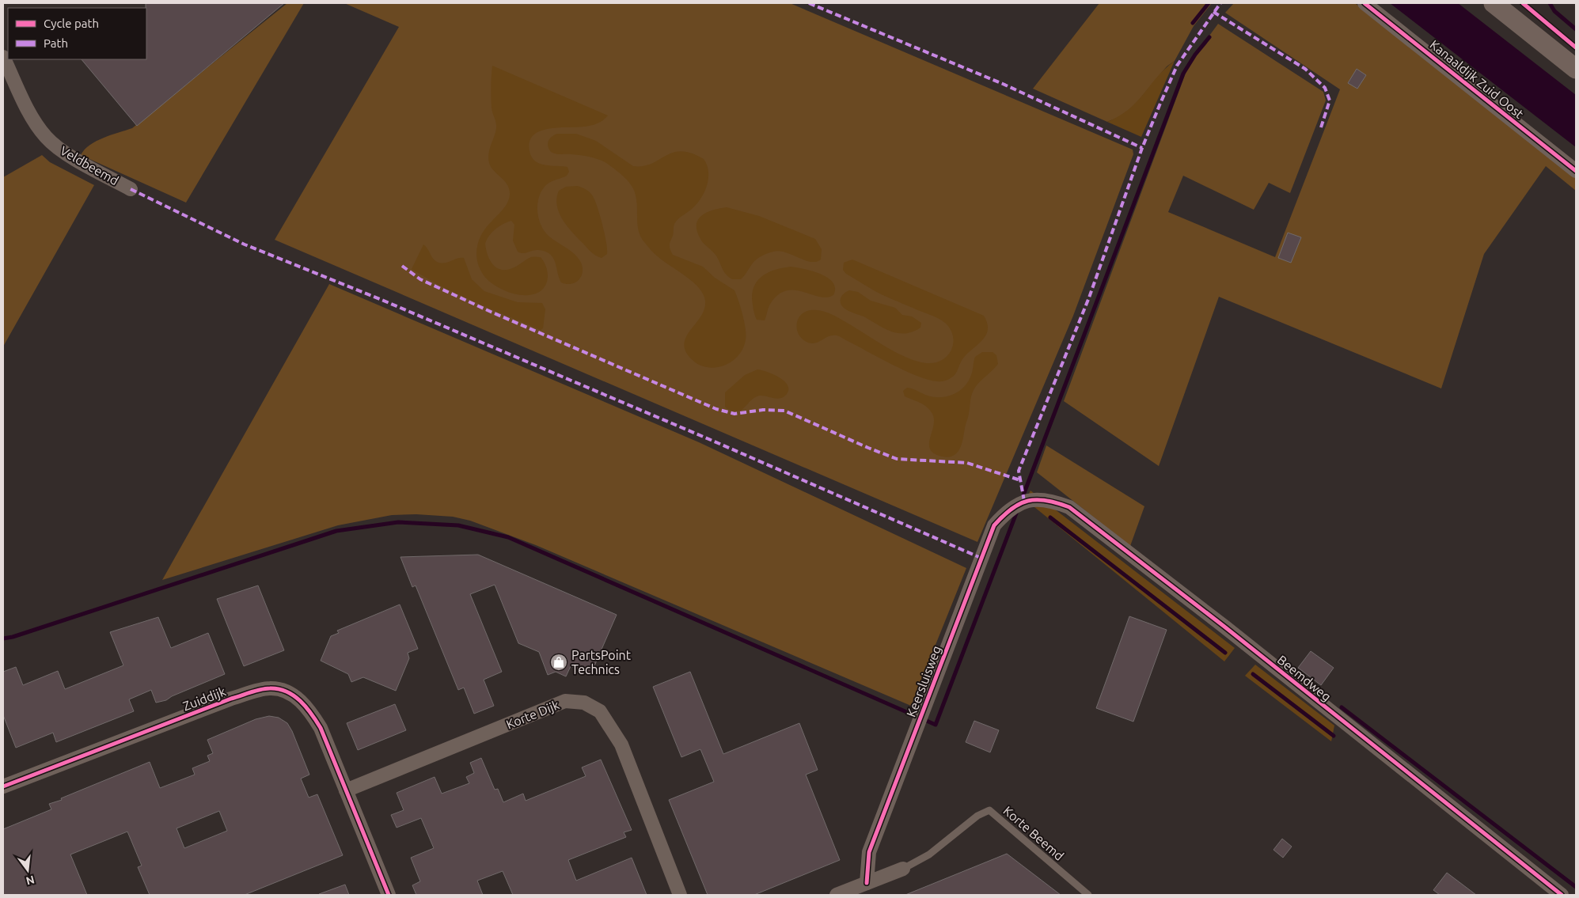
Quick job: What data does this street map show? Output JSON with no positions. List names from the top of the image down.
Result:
{
  "streets": {
    "street": [
      "Kanaaldijk Zuid Oost",
      "Veldbeemd",
      "Beemdweg",
      "Keersluisweg",
      "Zuiddijk",
      "Korte Dijk"
    ],
    "lane": ["Korte Beemd"]
  },
  "crossings": [
    ["Beemdweg", "Keersluisweg"],
    ["Zuiddijk", "Korte Dijk"]
  ],
  "places": {
    "shop": ["PartsPoint Technics"]
  },
  "legend": ["Cycle path", "Path"],
  "north": "bottom"
}
